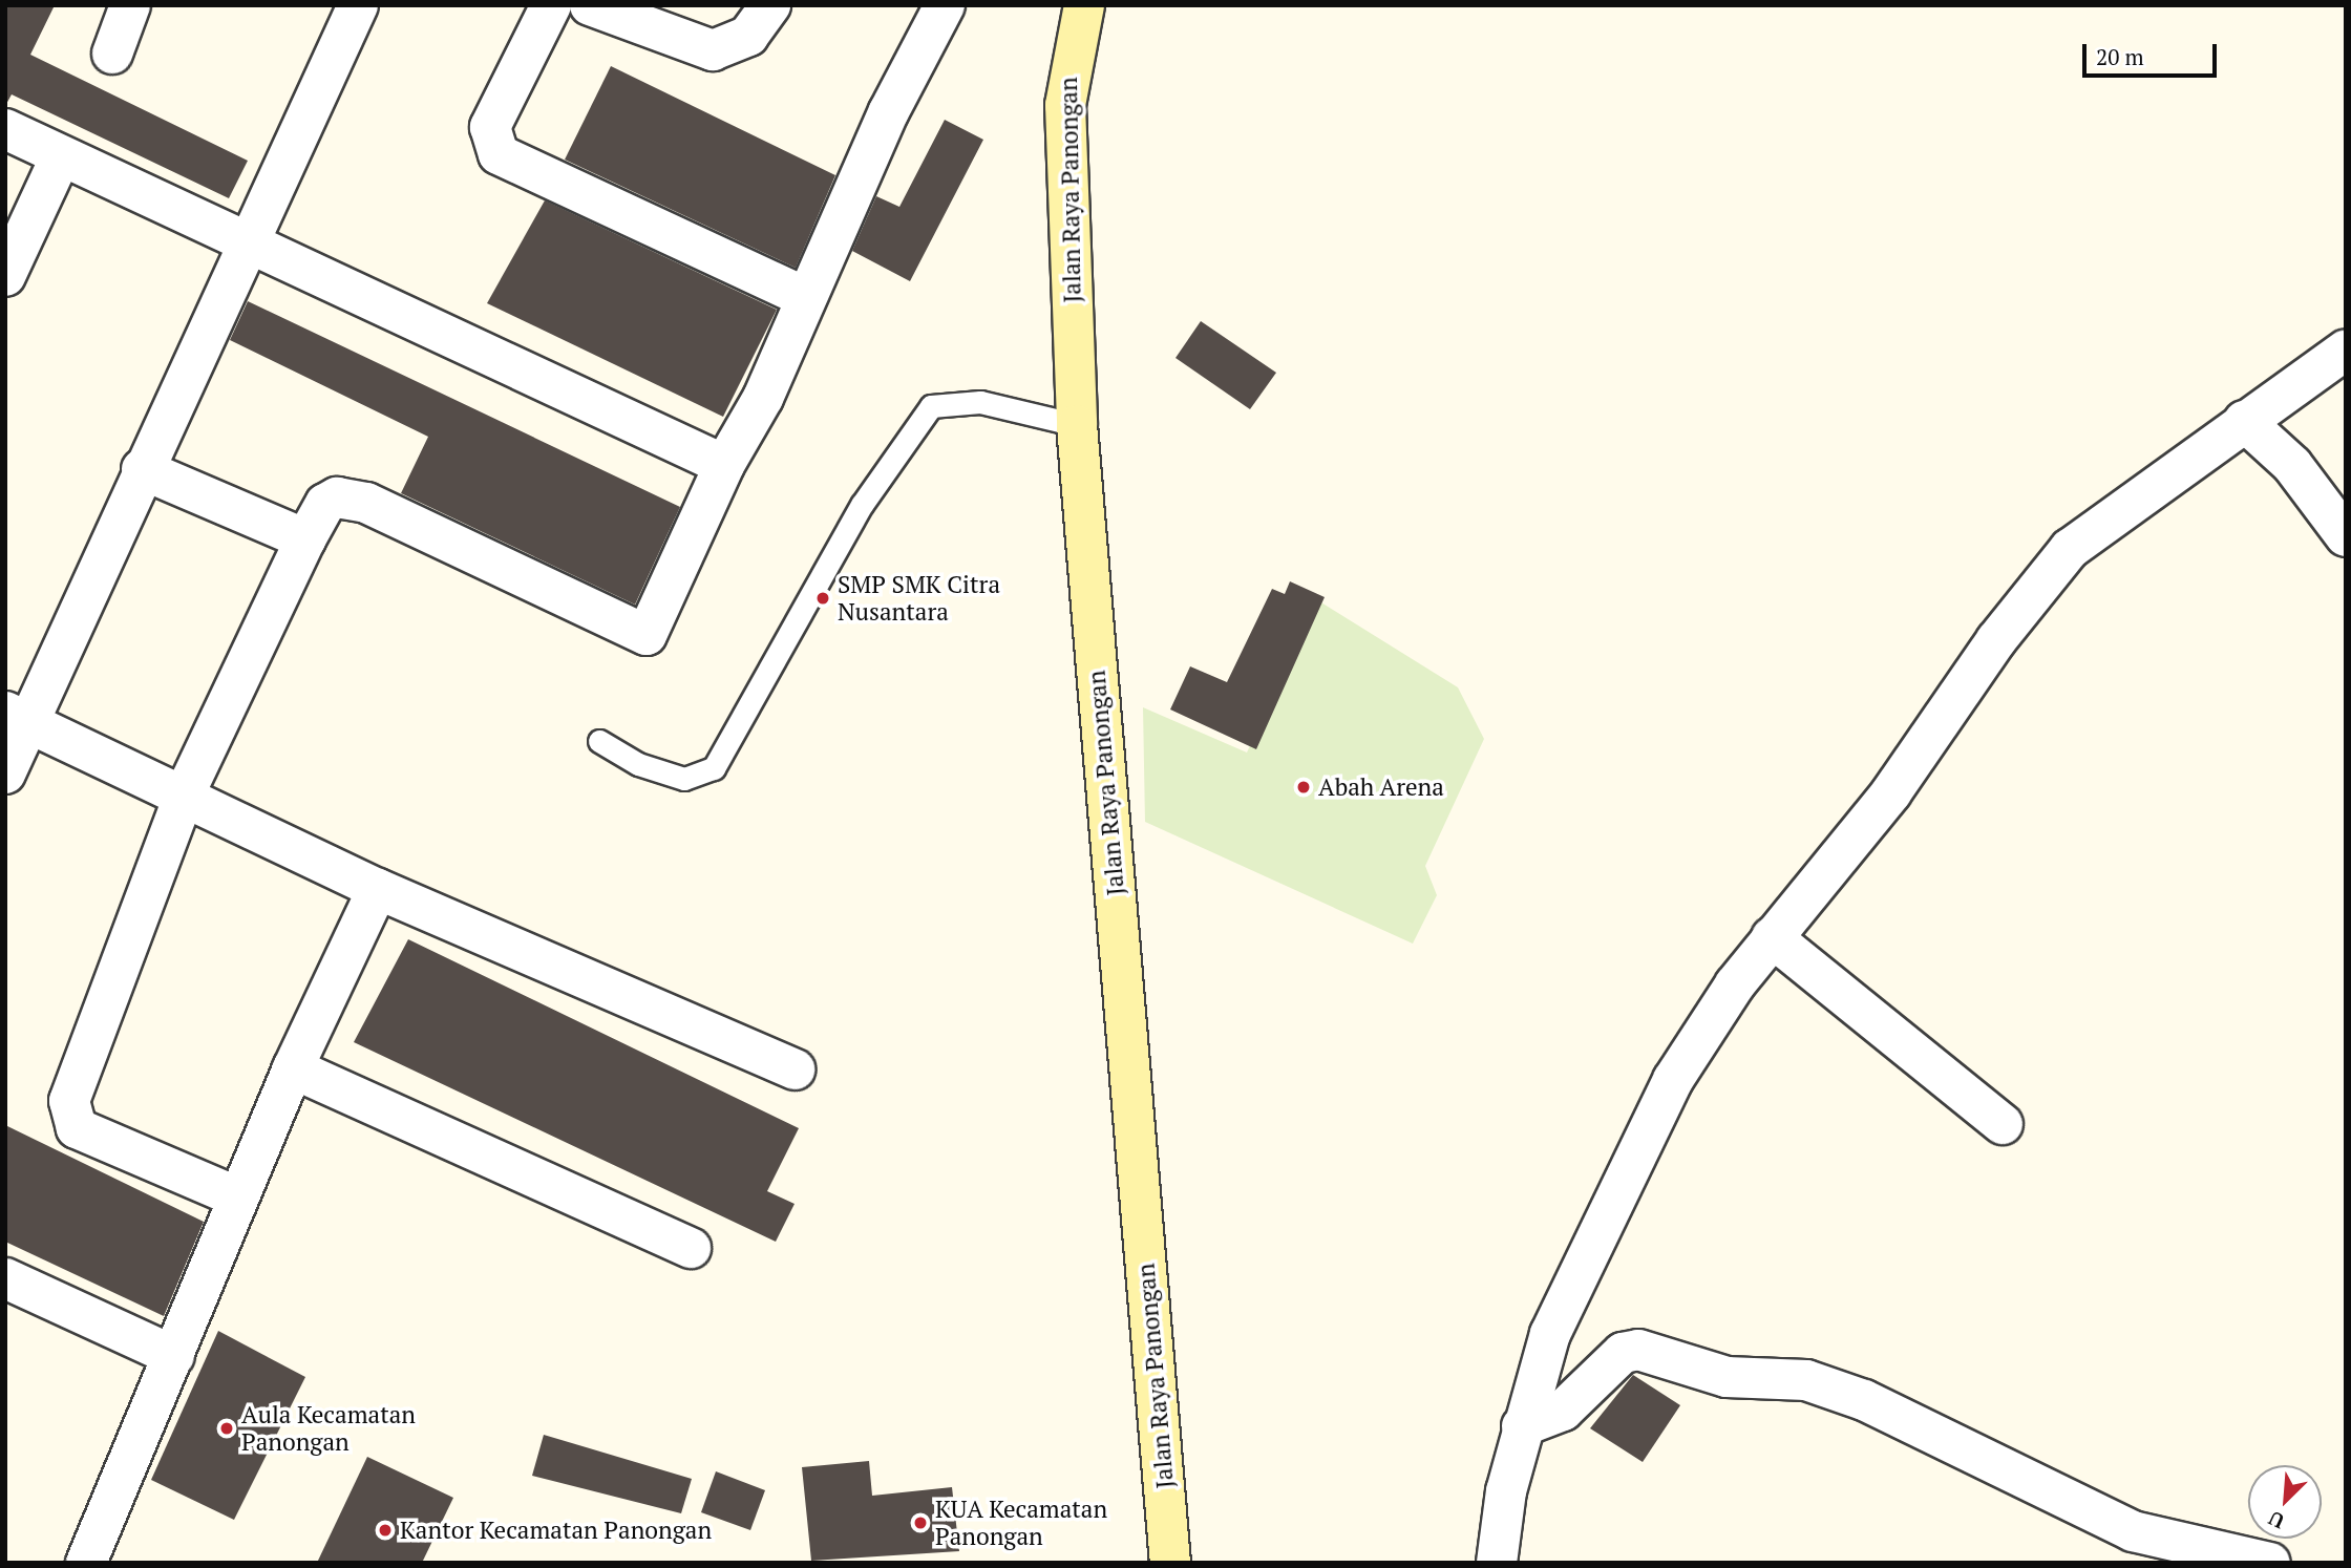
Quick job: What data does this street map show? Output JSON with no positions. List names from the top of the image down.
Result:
{
  "streets": {
    "main road": ["Jalan Raya Panongan"]
  },
  "places": [
    "SMP SMK Citra Nusantara",
    "Abah Arena",
    "Aula Kecamatan Panongan",
    "KUA Kecamatan Panongan",
    "Kantor Kecamatan Panongan"
  ],
  "scale_bar": "20 m",
  "north": "bottom left"
}
